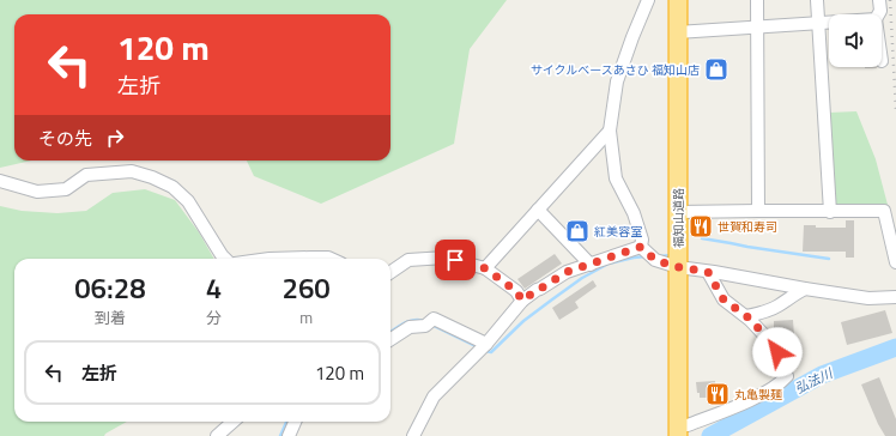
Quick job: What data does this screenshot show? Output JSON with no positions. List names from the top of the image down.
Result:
{
  "streets": {
    "highway": ["福知山道路"]
  },
  "water": ["弘法川"],
  "places": {
    "shop": ["サイクルベースあさひ 福知山店", "紅美容室"],
    "restaurant": ["世賀和寿司", "丸亀製麺"]
  },
  "page": {
    "turn": ["120 m", "左折"],
    "then": "その先",
    "eta": [
      "06:28",
      "到着",
      "4",
      "分",
      "260",
      "m"
    ],
    "list": [
      {
        "name": "左折",
        "value": "120 m"
      }
    ]
  }
}
